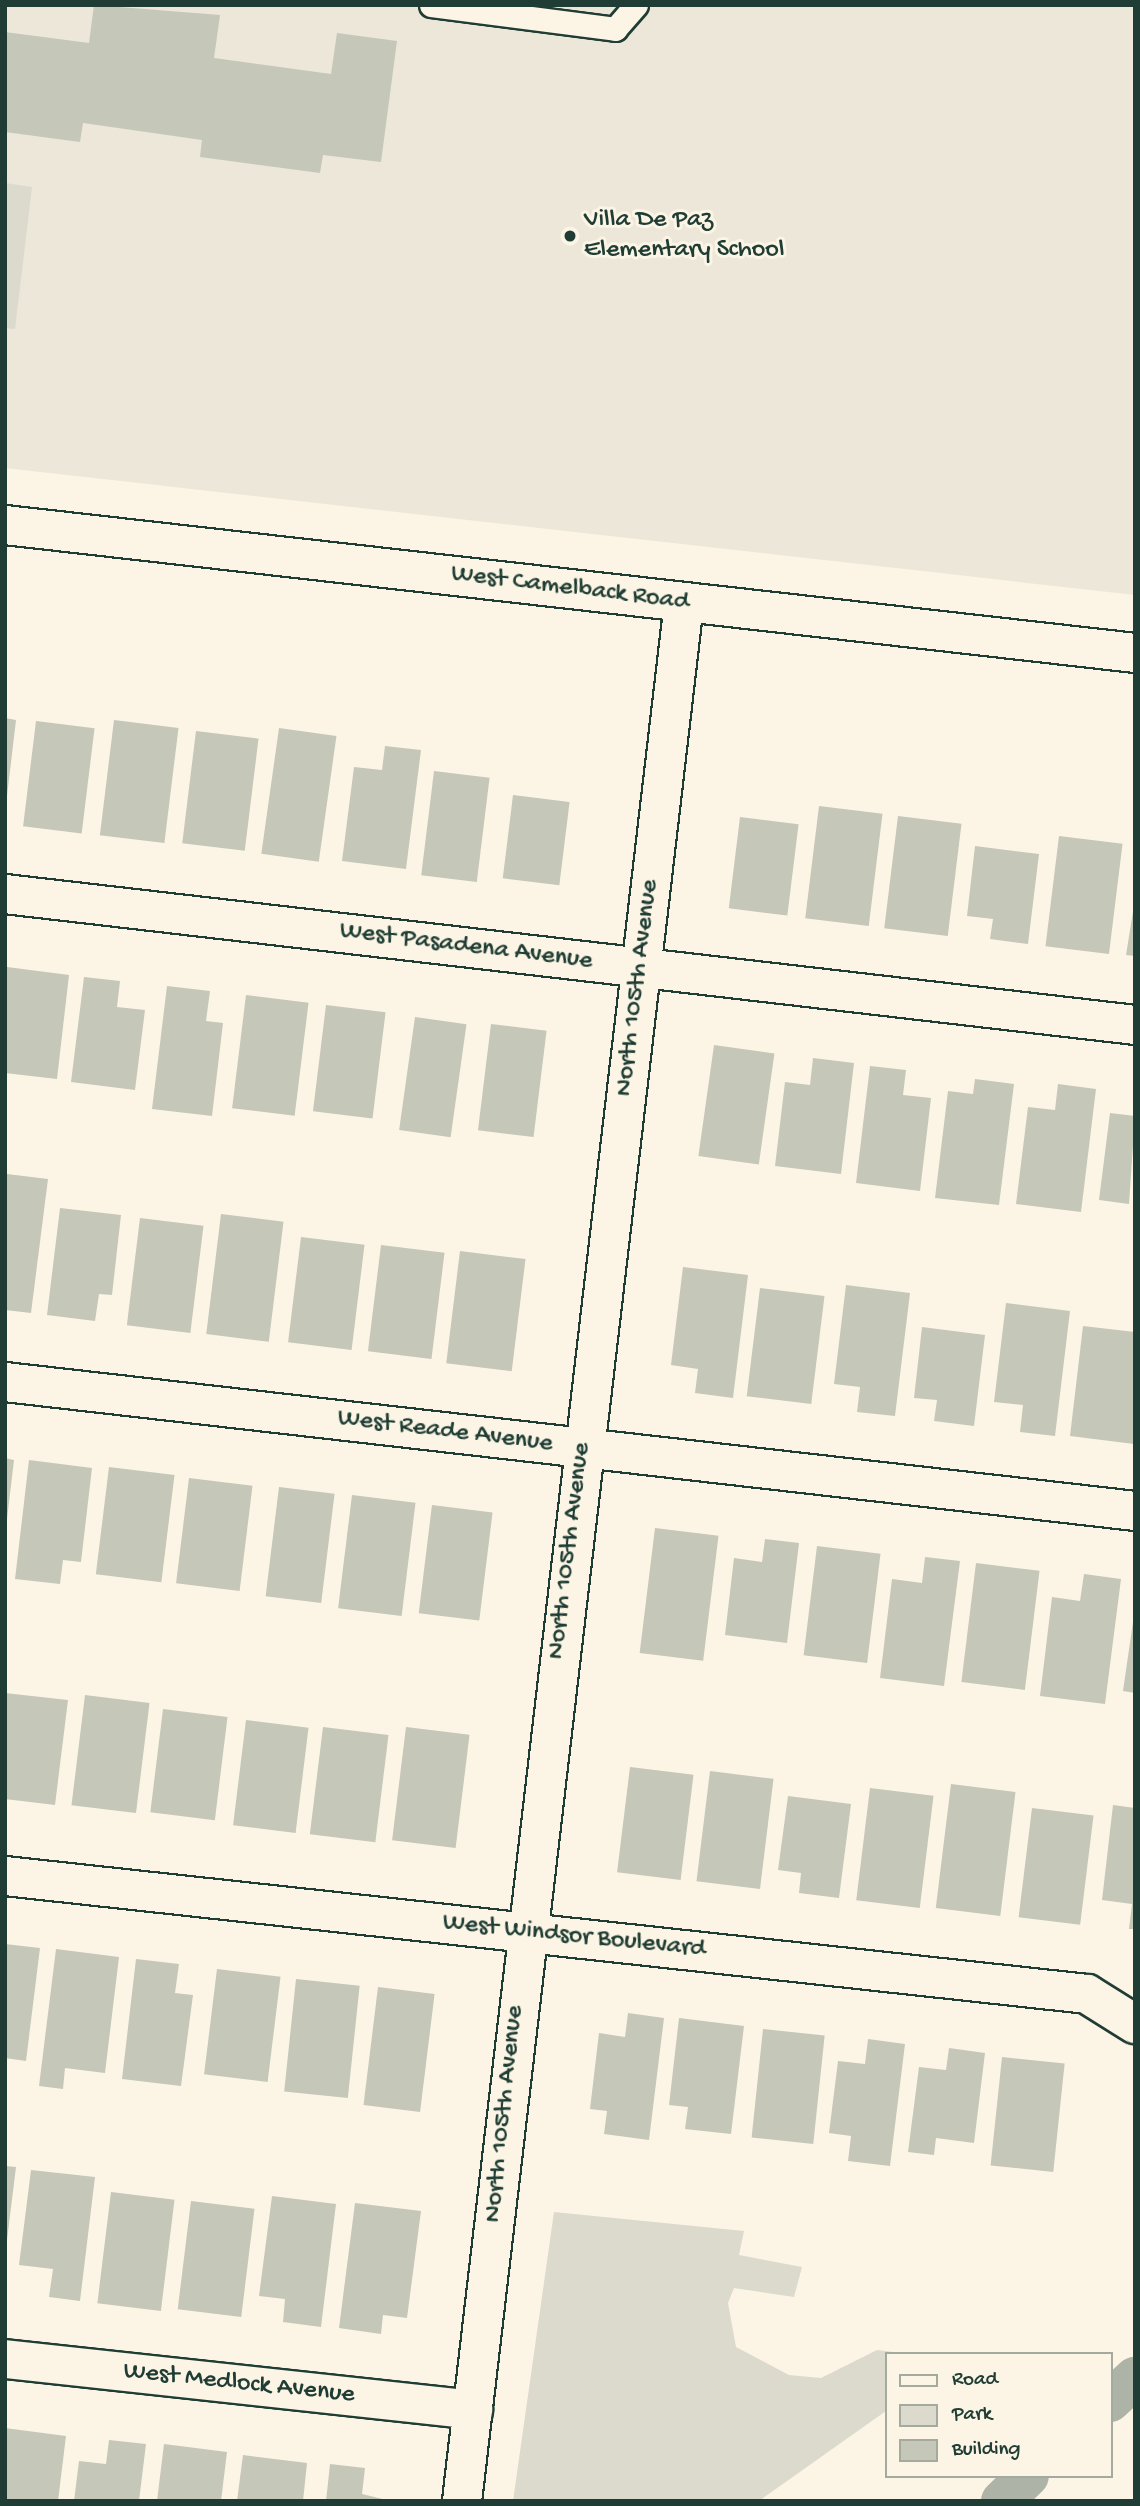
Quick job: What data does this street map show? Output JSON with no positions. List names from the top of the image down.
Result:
{
  "streets": {
    "street": [
      "West Camelback Road",
      "West Pasadena Avenue",
      "North 105th Avenue",
      "West Reade Avenue",
      "West Windsor Boulevard",
      "West Medlock Avenue"
    ]
  },
  "crossings": [
    ["West Camelback Road", "North 105th Avenue"],
    ["West Pasadena Avenue", "North 105th Avenue"],
    ["North 105th Avenue", "West Reade Avenue"],
    ["North 105th Avenue", "West Windsor Boulevard"],
    ["North 105th Avenue", "West Medlock Avenue"]
  ],
  "places": ["Villa De Paz Elementary School"],
  "legend": ["Road", "Park", "Building"]
}
